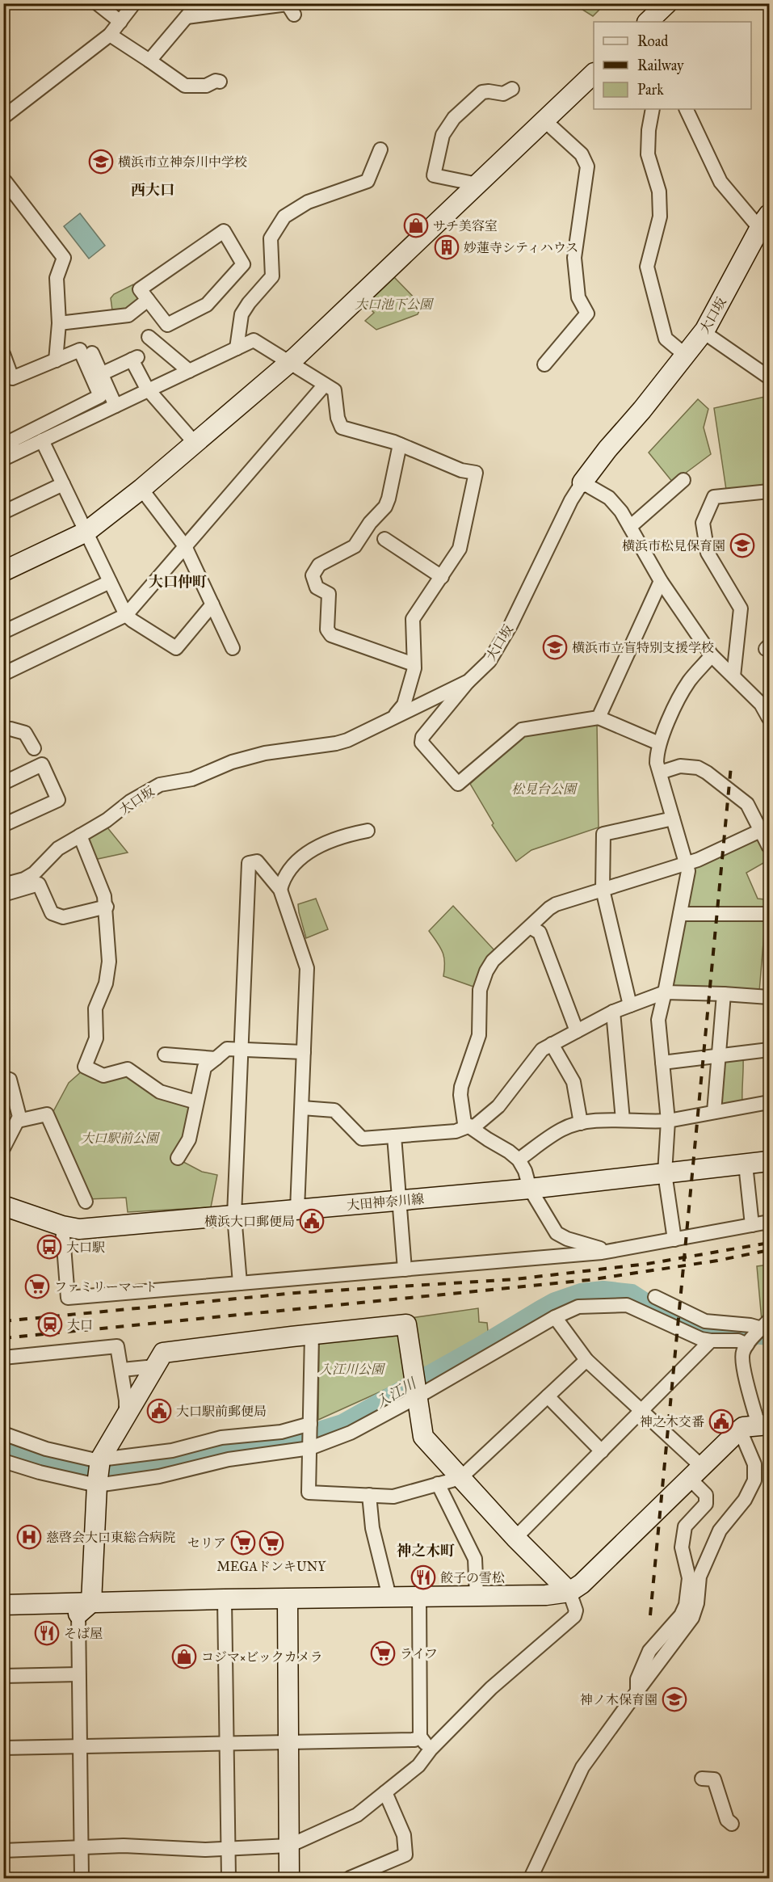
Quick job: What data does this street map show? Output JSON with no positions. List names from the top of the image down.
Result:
{
  "streets": {
    "street": ["大口坂", "大田神奈川線"]
  },
  "districts": ["西大口", "大口仲町", "神之木町"],
  "water": ["入江川"],
  "parks": [
    "大口池下公園",
    "松見台公園",
    "大口駅前公園",
    "入江川公園"
  ],
  "places": {
    "school or university": [
      "横浜市立神奈川中学校",
      "横浜市松見保育園",
      "横浜市立盲特別支援学校",
      "神ノ木保育園"
    ],
    "shop": ["サチ美容室", "コジマ×ビックカメラ"],
    "building": ["妙蓮寺シティハウス"],
    "public building": ["横浜大口郵便局", "大口駅前郵便局", "神之木交番"],
    "bus stop": ["大口駅"],
    "supermarket": [
      "ファミリーマート",
      "セリア",
      "MEGAドンキUNY",
      "ライフ"
    ],
    "station": ["大口"],
    "hospital": ["慈啓会大口東総合病院"],
    "restaurant": ["餃子の雪松", "そば屋"]
  },
  "legend": ["Road", "Railway", "Park"]
}
